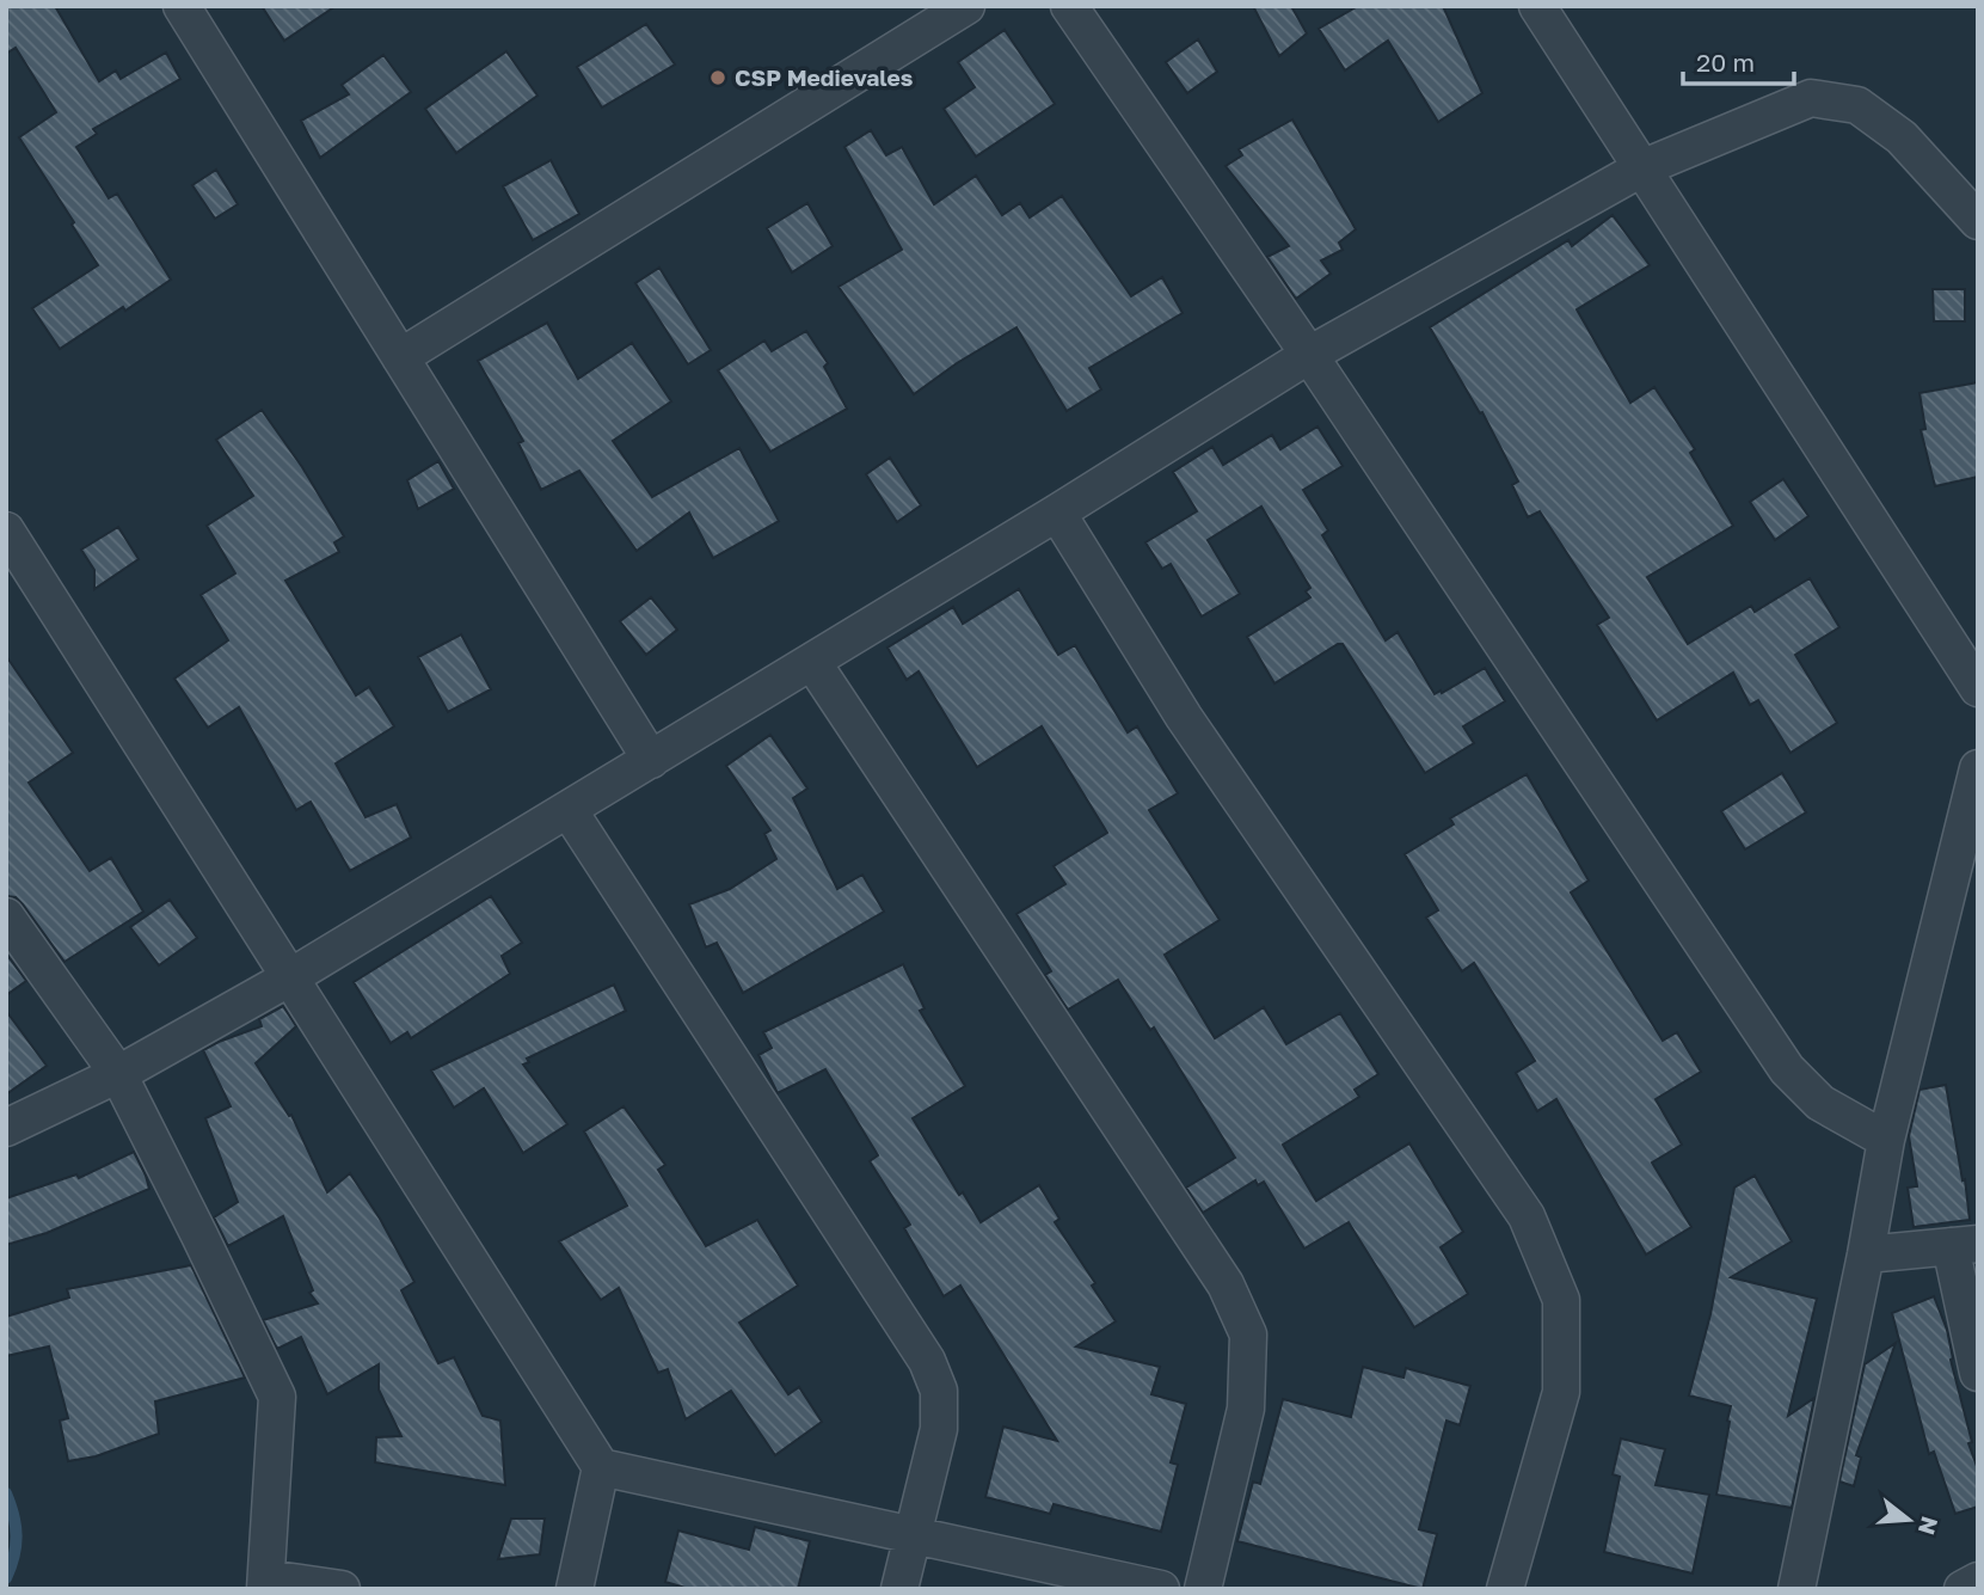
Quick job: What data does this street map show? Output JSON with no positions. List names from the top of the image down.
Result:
{
  "places": ["CSP Medievales"],
  "scale_bar": "20 m",
  "north": "right"
}
